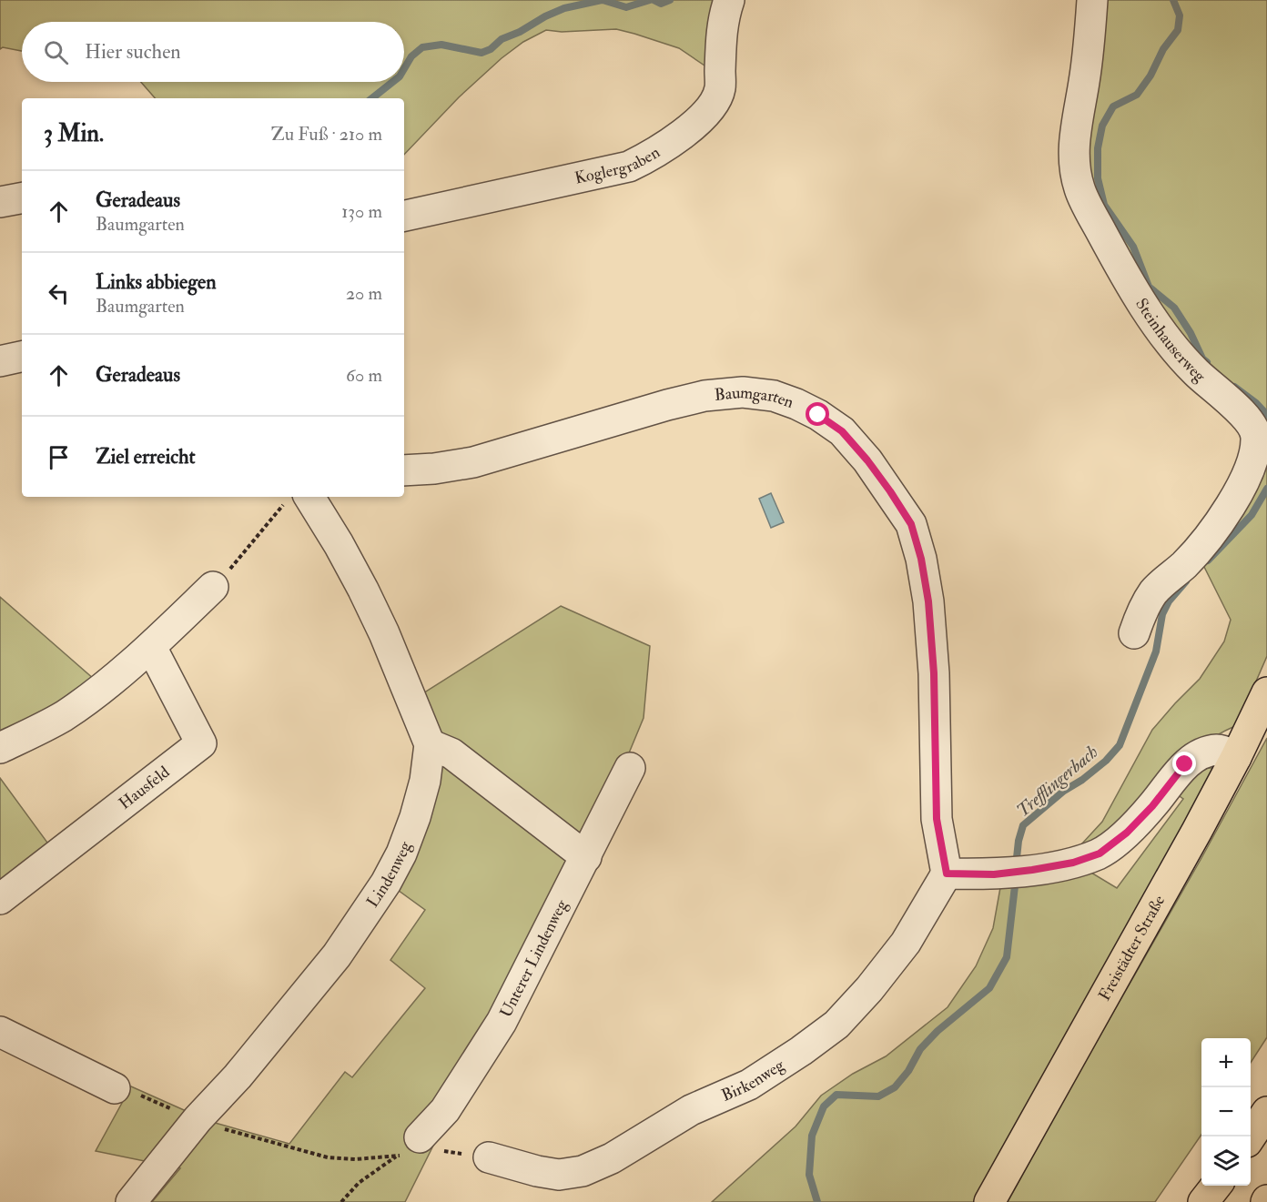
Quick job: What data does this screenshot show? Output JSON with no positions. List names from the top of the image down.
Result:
{
  "streets": {
    "main road": ["Freistädter Straße"],
    "street": [
      "Koglergraben",
      "Steinhauserweg",
      "Baumgarten",
      "Hausfeld",
      "Lindenweg",
      "Unterer Lindenweg",
      "Birkenweg"
    ]
  },
  "crossings": [
    ["Baumgarten", "Birkenweg"]
  ],
  "water": ["Trefflingerbach"],
  "page": {
    "search": "Hier suchen",
    "heading": ["3 Min.", "Zu Fuß · 210 m"],
    "list": [
      ["Geradeaus", "Baumgarten", "130 m"],
      ["Links abbiegen", "Baumgarten", "20 m"],
      ["Geradeaus", "60 m"],
      "Ziel erreicht"
    ],
    "map_buttons": ["+", "−"]
  }
}
